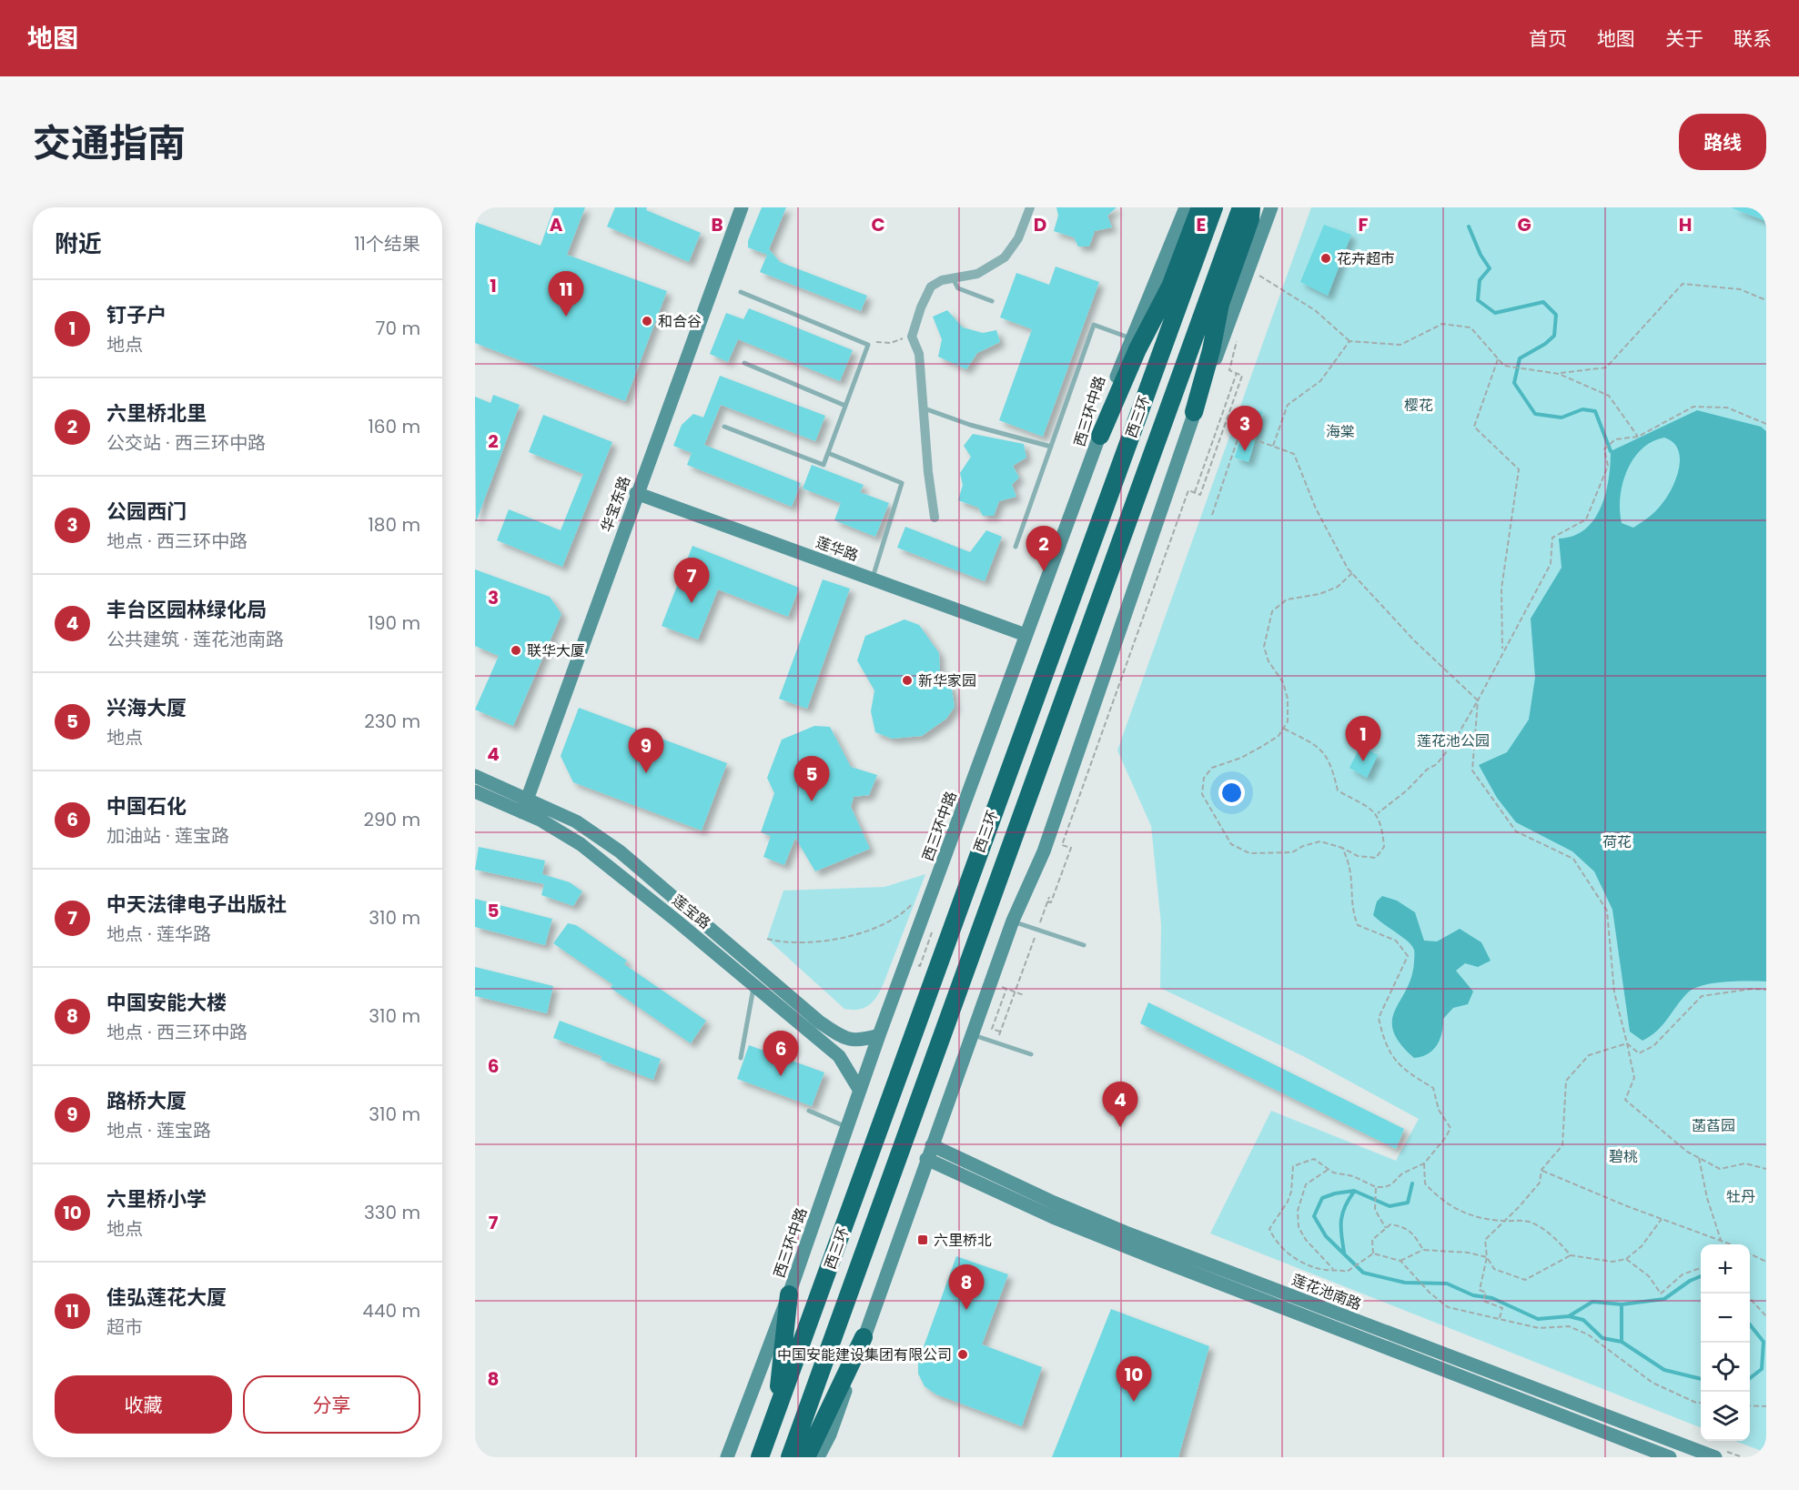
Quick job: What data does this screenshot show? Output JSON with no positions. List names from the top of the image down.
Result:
{
  "streets": {
    "highway": ["西三环"],
    "street": [
      "西三环中路",
      "华宝东路",
      "莲华路",
      "莲宝路",
      "莲花池南路"
    ]
  },
  "crossings": [
    ["西三环中路", "莲华路"],
    ["西三环中路", "莲宝路"],
    ["华宝东路", "莲华路"],
    ["华宝东路", "莲宝路"]
  ],
  "parks": [
    "樱花",
    "海棠",
    "莲花池公园",
    "荷花",
    "菡萏园",
    "碧桃",
    "牡丹"
  ],
  "places": {
    "other": [
      "花卉超市",
      "和合谷",
      "联华大厦",
      "新华家园",
      "中国安能建设集团有限公司"
    ],
    "transit": ["六里桥北"]
  },
  "page": {
    "header": "地图",
    "nav": [
      "首页",
      "地图",
      "关于",
      "联系"
    ],
    "title": "交通指南",
    "buttons": [
      "路线",
      ["收藏", "分享"]
    ],
    "heading": ["附近", "11个结果"],
    "pins": [
      "11",
      "3",
      "2",
      "7",
      "1",
      "9",
      "5",
      "6",
      "4",
      "8",
      "10"
    ],
    "list": [
      {
        "mark": "1",
        "name": "钉子户",
        "note": "地点",
        "value": "70 m"
      },
      {
        "mark": "2",
        "name": "六里桥北里",
        "note": "公交站 · 西三环中路",
        "value": "160 m"
      },
      {
        "mark": "3",
        "name": "公园西门",
        "note": "地点 · 西三环中路",
        "value": "180 m"
      },
      {
        "mark": "4",
        "name": "丰台区园林绿化局",
        "note": "公共建筑 · 莲花池南路",
        "value": "190 m"
      },
      {
        "mark": "5",
        "name": "兴海大厦",
        "note": "地点",
        "value": "230 m"
      },
      {
        "mark": "6",
        "name": "中国石化",
        "note": "加油站 · 莲宝路",
        "value": "290 m"
      },
      {
        "mark": "7",
        "name": "中天法律电子出版社",
        "note": "地点 · 莲华路",
        "value": "310 m"
      },
      {
        "mark": "8",
        "name": "中国安能大楼",
        "note": "地点 · 西三环中路",
        "value": "310 m"
      },
      {
        "mark": "9",
        "name": "路桥大厦",
        "note": "地点 · 莲宝路",
        "value": "310 m"
      },
      {
        "mark": "10",
        "name": "六里桥小学",
        "note": "地点",
        "value": "330 m"
      },
      {
        "mark": "11",
        "name": "佳弘莲花大厦",
        "note": "超市",
        "value": "440 m"
      }
    ],
    "map_buttons": ["+", "−"]
  },
  "grid": {
    "columns": [
      "A",
      "B",
      "C",
      "D",
      "E",
      "F",
      "G",
      "H"
    ],
    "rows": [
      "1",
      "2",
      "3",
      "4",
      "5",
      "6",
      "7",
      "8"
    ]
  }
}
